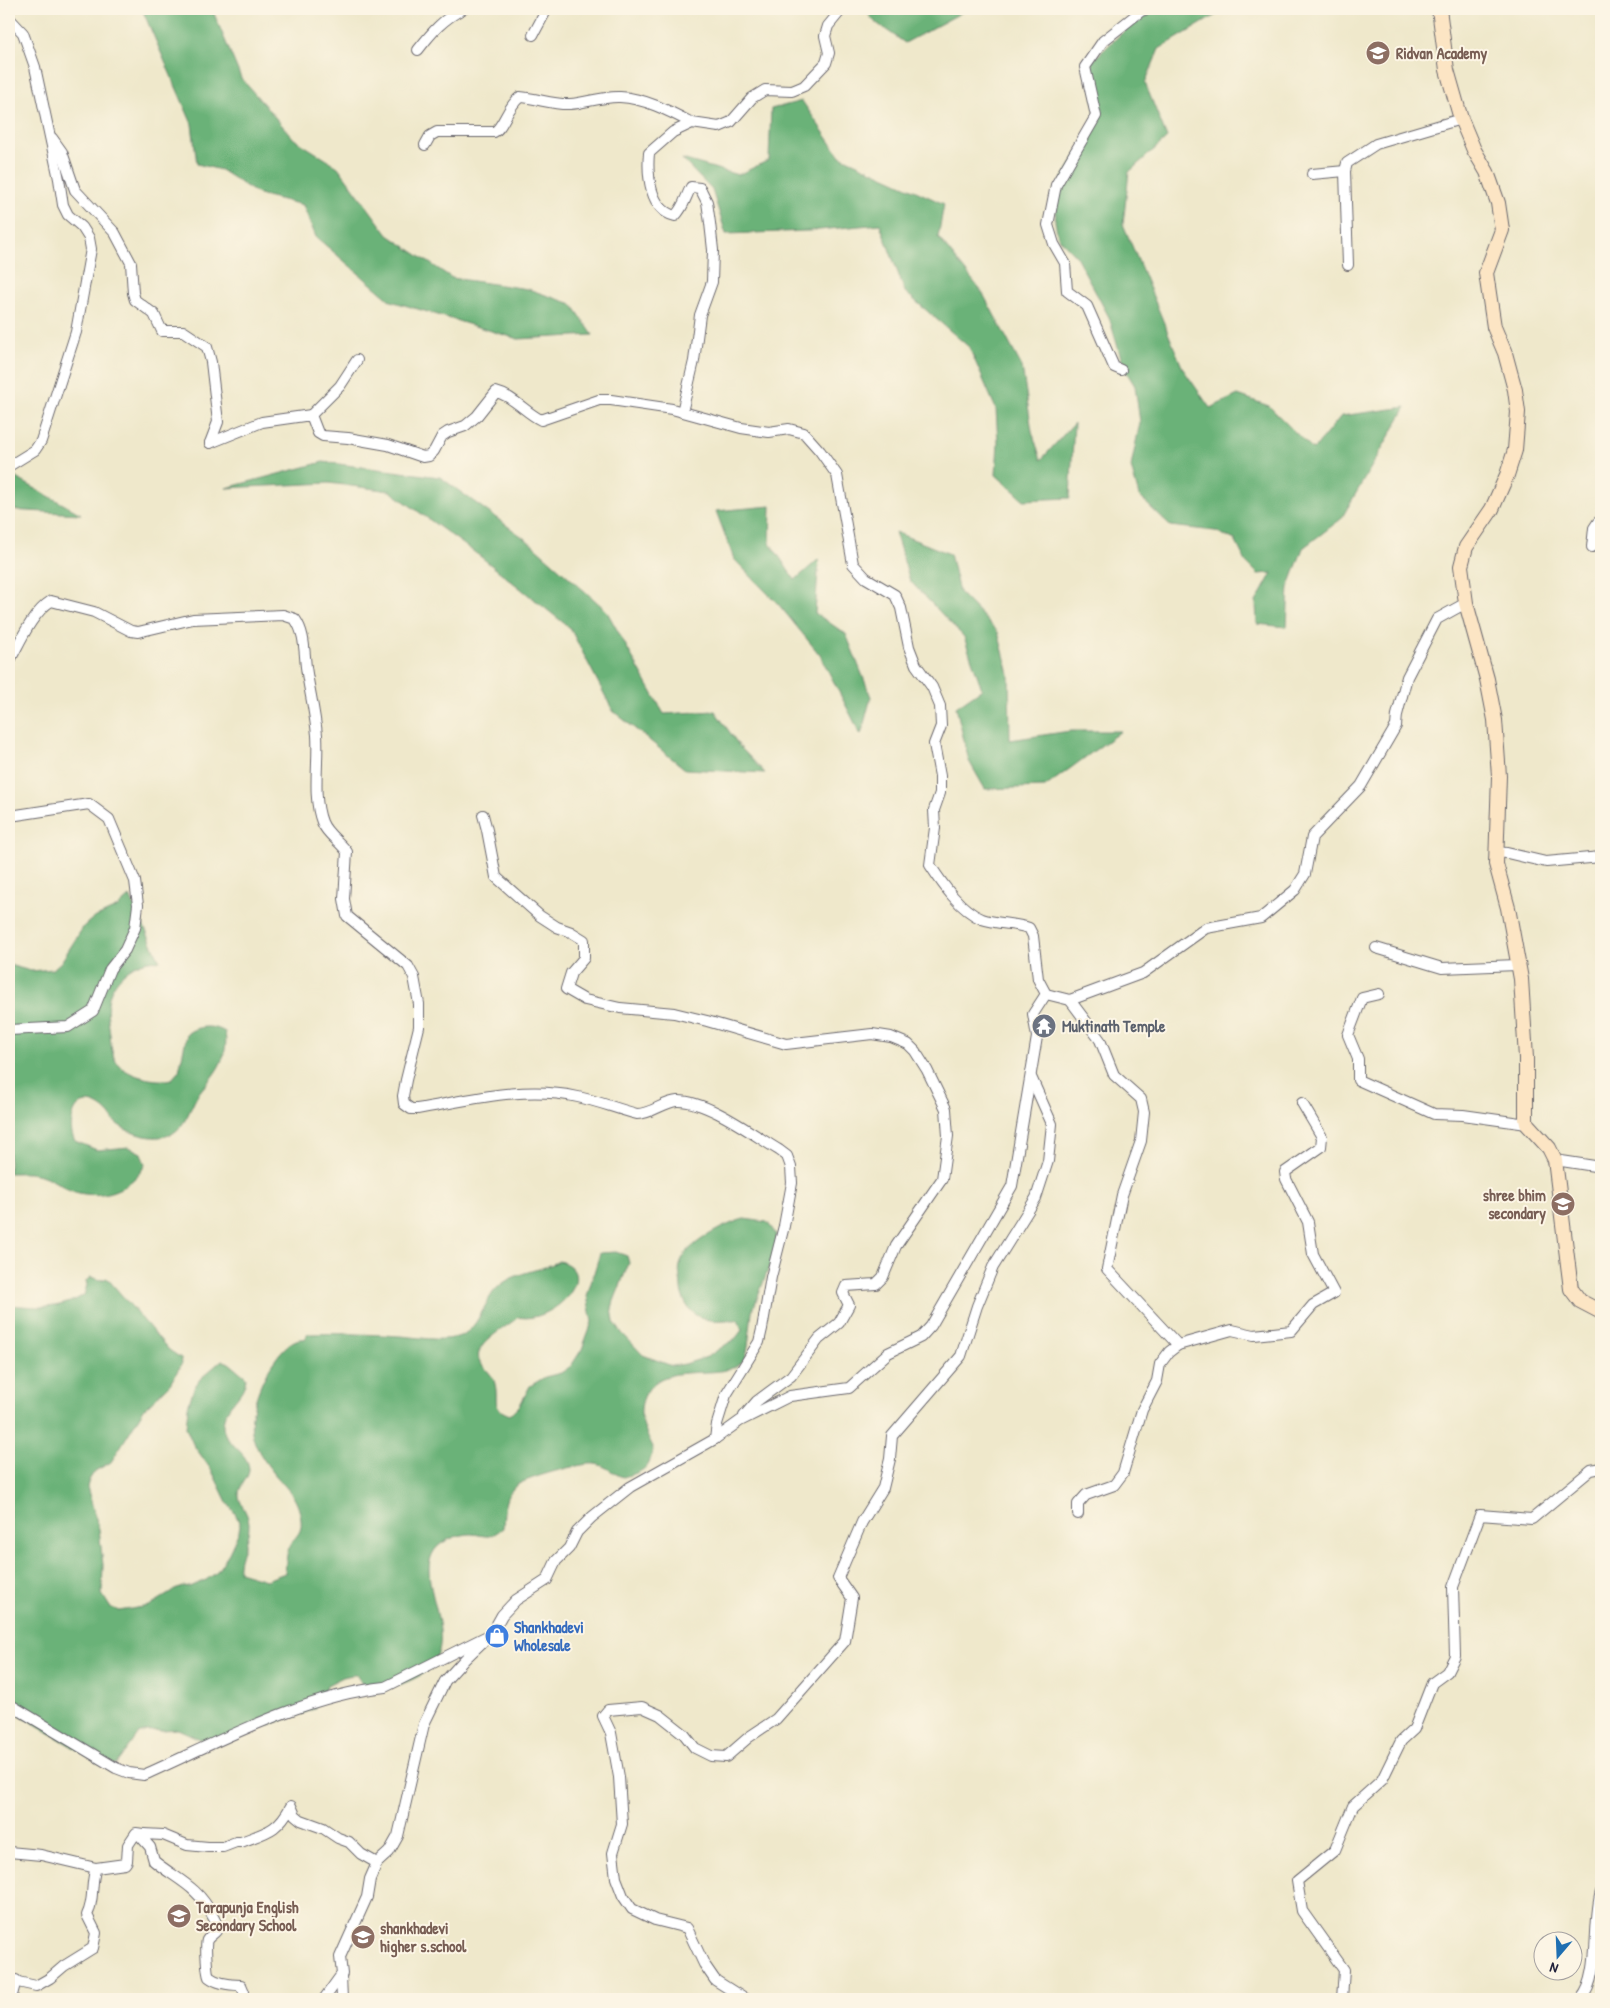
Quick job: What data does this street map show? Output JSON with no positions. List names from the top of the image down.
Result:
{
  "places": {
    "school or university": [
      "Ridvan Academy",
      "shree bhim secondary",
      "Tarapunja English Secondary School",
      "shankhadevi higher s.school"
    ],
    "temple": ["Muktinath Temple"],
    "shop": ["Shankhadevi Wholesale"]
  },
  "north": "bottom"
}
